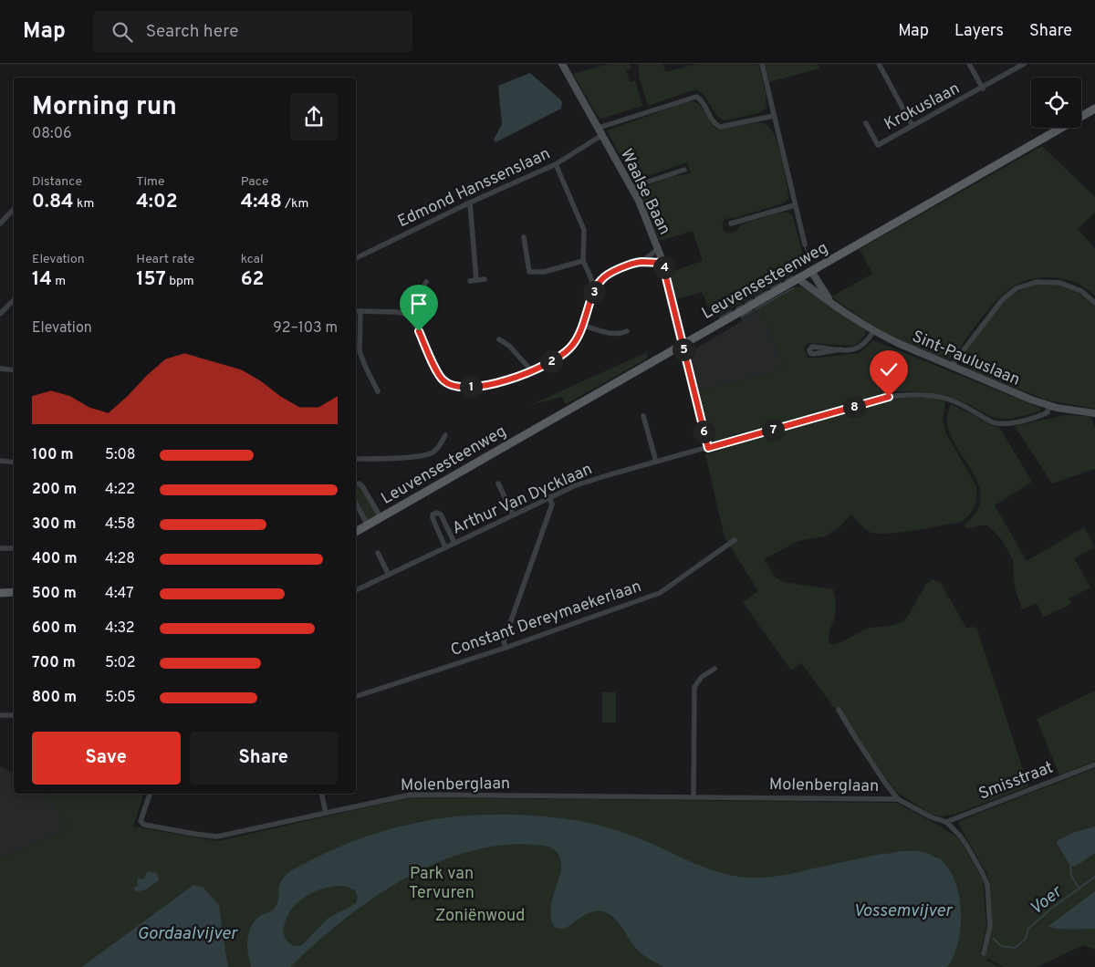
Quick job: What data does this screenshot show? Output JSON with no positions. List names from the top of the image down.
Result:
{
  "streets": {
    "main road": ["Leuvensesteenweg"],
    "street": [
      "Krokuslaan",
      "Edmond Hanssenslaan",
      "Waalse Baan",
      "Sint-Pauluslaan",
      "Arthur Van Dycklaan",
      "Constant Dereymaekerlaan",
      "Smisstraat",
      "Molenberglaan"
    ]
  },
  "crossings": [
    ["Edmond Hanssenslaan", "Waalse Baan"],
    ["Waalse Baan", "Leuvensesteenweg"],
    ["Waalse Baan", "Arthur Van Dycklaan"],
    ["Leuvensesteenweg", "Sint-Pauluslaan"],
    ["Sint-Pauluslaan", "Arthur Van Dycklaan"]
  ],
  "water": ["Voer", "Vossemvijver", "Gordaalvijver"],
  "parks": ["Park van Tervuren", "Zoniënwoud"],
  "page": {
    "header": "Map",
    "search": "Search here",
    "nav": ["Map", "Layers", "Share"],
    "heading": ["Morning run", "08:06"],
    "stats": [
      ["Distance", "0.84 km"],
      ["Time", "4:02"],
      ["Pace", "4:48 /km"],
      ["Elevation", "14 m"],
      ["Heart rate", "157 bpm"],
      ["kcal", "62"]
    ],
    "pins": [
      "4",
      "3",
      "5",
      "2",
      "1",
      "8",
      "7",
      "6"
    ],
    "chart": ["Elevation", "92–103 m"],
    "list": [
      {
        "name": "100 m",
        "note": "5:08"
      },
      {
        "name": "200 m",
        "note": "4:22"
      },
      {
        "name": "300 m",
        "note": "4:58"
      },
      {
        "name": "400 m",
        "note": "4:28"
      },
      {
        "name": "500 m",
        "note": "4:47"
      },
      {
        "name": "600 m",
        "note": "4:32"
      },
      {
        "name": "700 m",
        "note": "5:02"
      },
      {
        "name": "800 m",
        "note": "5:05"
      }
    ],
    "buttons": ["Save", "Share"]
  }
}
